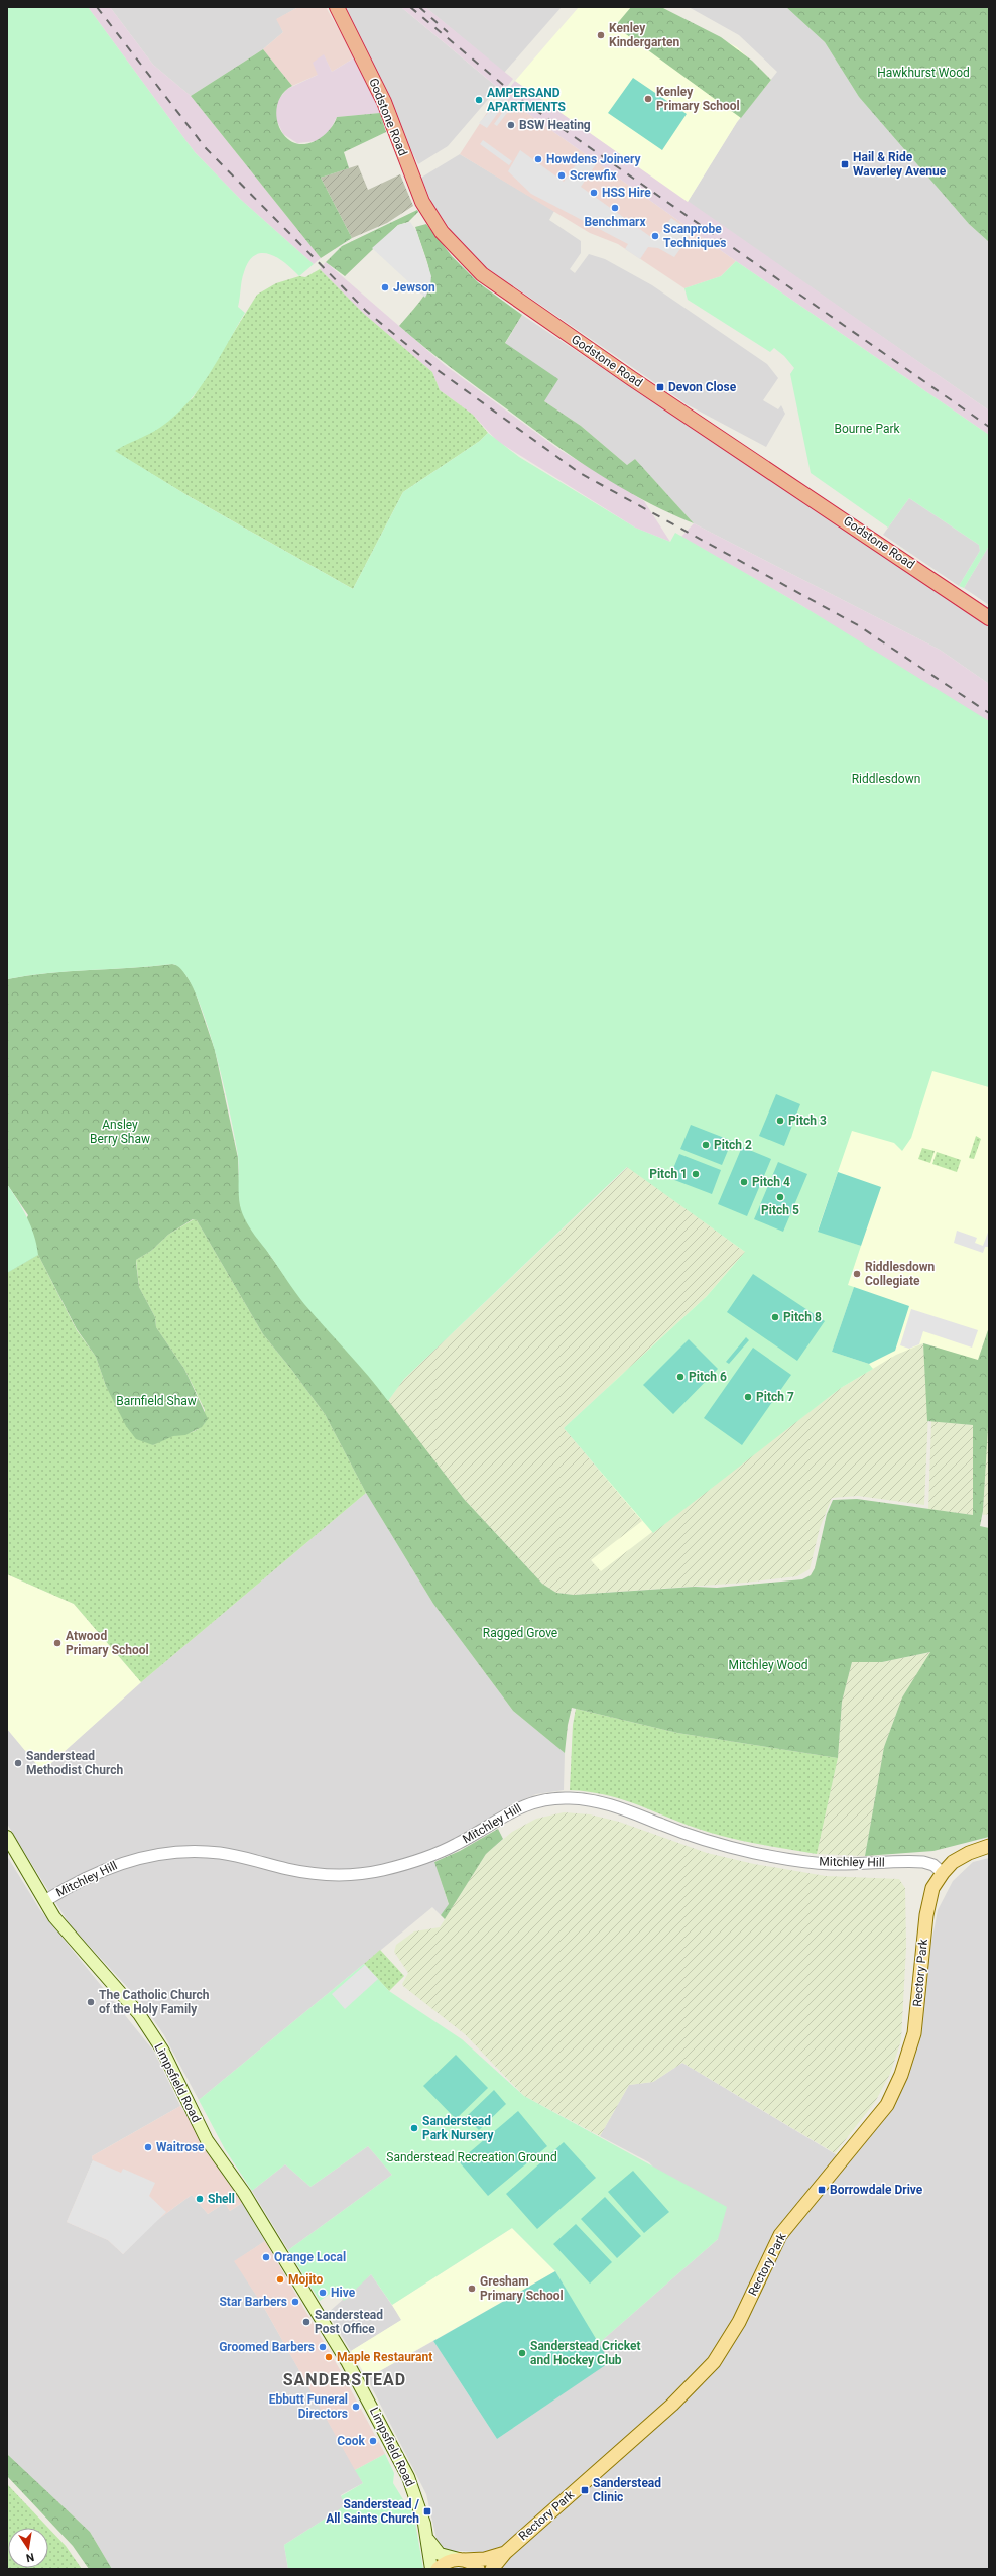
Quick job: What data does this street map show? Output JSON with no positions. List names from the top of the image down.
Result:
{
  "streets": {
    "highway": ["Godstone Road"],
    "main road": ["Rectory Park", "Limpsfield Road"],
    "street": ["Mitchley Hill"]
  },
  "crossings": [
    ["Mitchley Hill", "Rectory Park"],
    ["Mitchley Hill", "Limpsfield Road"],
    ["Rectory Park", "Limpsfield Road"]
  ],
  "districts": ["SANDERSTEAD"],
  "parks": [
    "Hawkhurst Wood",
    "Bourne Park",
    "Riddlesdown",
    "Ansley Berry Shaw",
    "Barnfield Shaw",
    "Ragged Grove",
    "Mitchley Wood",
    "Sanderstead Recreation Ground"
  ],
  "places": {
    "other": [
      "Kenley Kindergarten",
      "Kenley Primary School",
      "AMPERSAND APARTMENTS",
      "BSW Heating",
      "Howdens Joinery",
      "Screwfix",
      "HSS Hire",
      "Benchmarx",
      "Scanprobe Techniques",
      "Jewson",
      "Pitch 3",
      "Pitch 2",
      "Pitch 1",
      "Pitch 4",
      "Pitch 5",
      "Riddlesdown Collegiate",
      "Pitch 8",
      "Pitch 6",
      "Pitch 7",
      "Atwood Primary School",
      "Sanderstead Methodist Church",
      "The Catholic Church of the Holy Family",
      "Sanderstead Park Nursery",
      "Waitrose",
      "Shell",
      "Orange Local",
      "Mojito",
      "Gresham Primary School",
      "Hive",
      "Star Barbers",
      "Sanderstead Post Office",
      "Groomed Barbers",
      "Sanderstead Cricket and Hockey Club",
      "Maple Restaurant",
      "Ebbutt Funeral Directors",
      "Cook"
    ],
    "transit": [
      "Hail & Ride Waverley Avenue",
      "Devon Close",
      "Borrowdale Drive",
      "Sanderstead Clinic",
      "Sanderstead / All Saints Church"
    ]
  },
  "north": "bottom"
}
